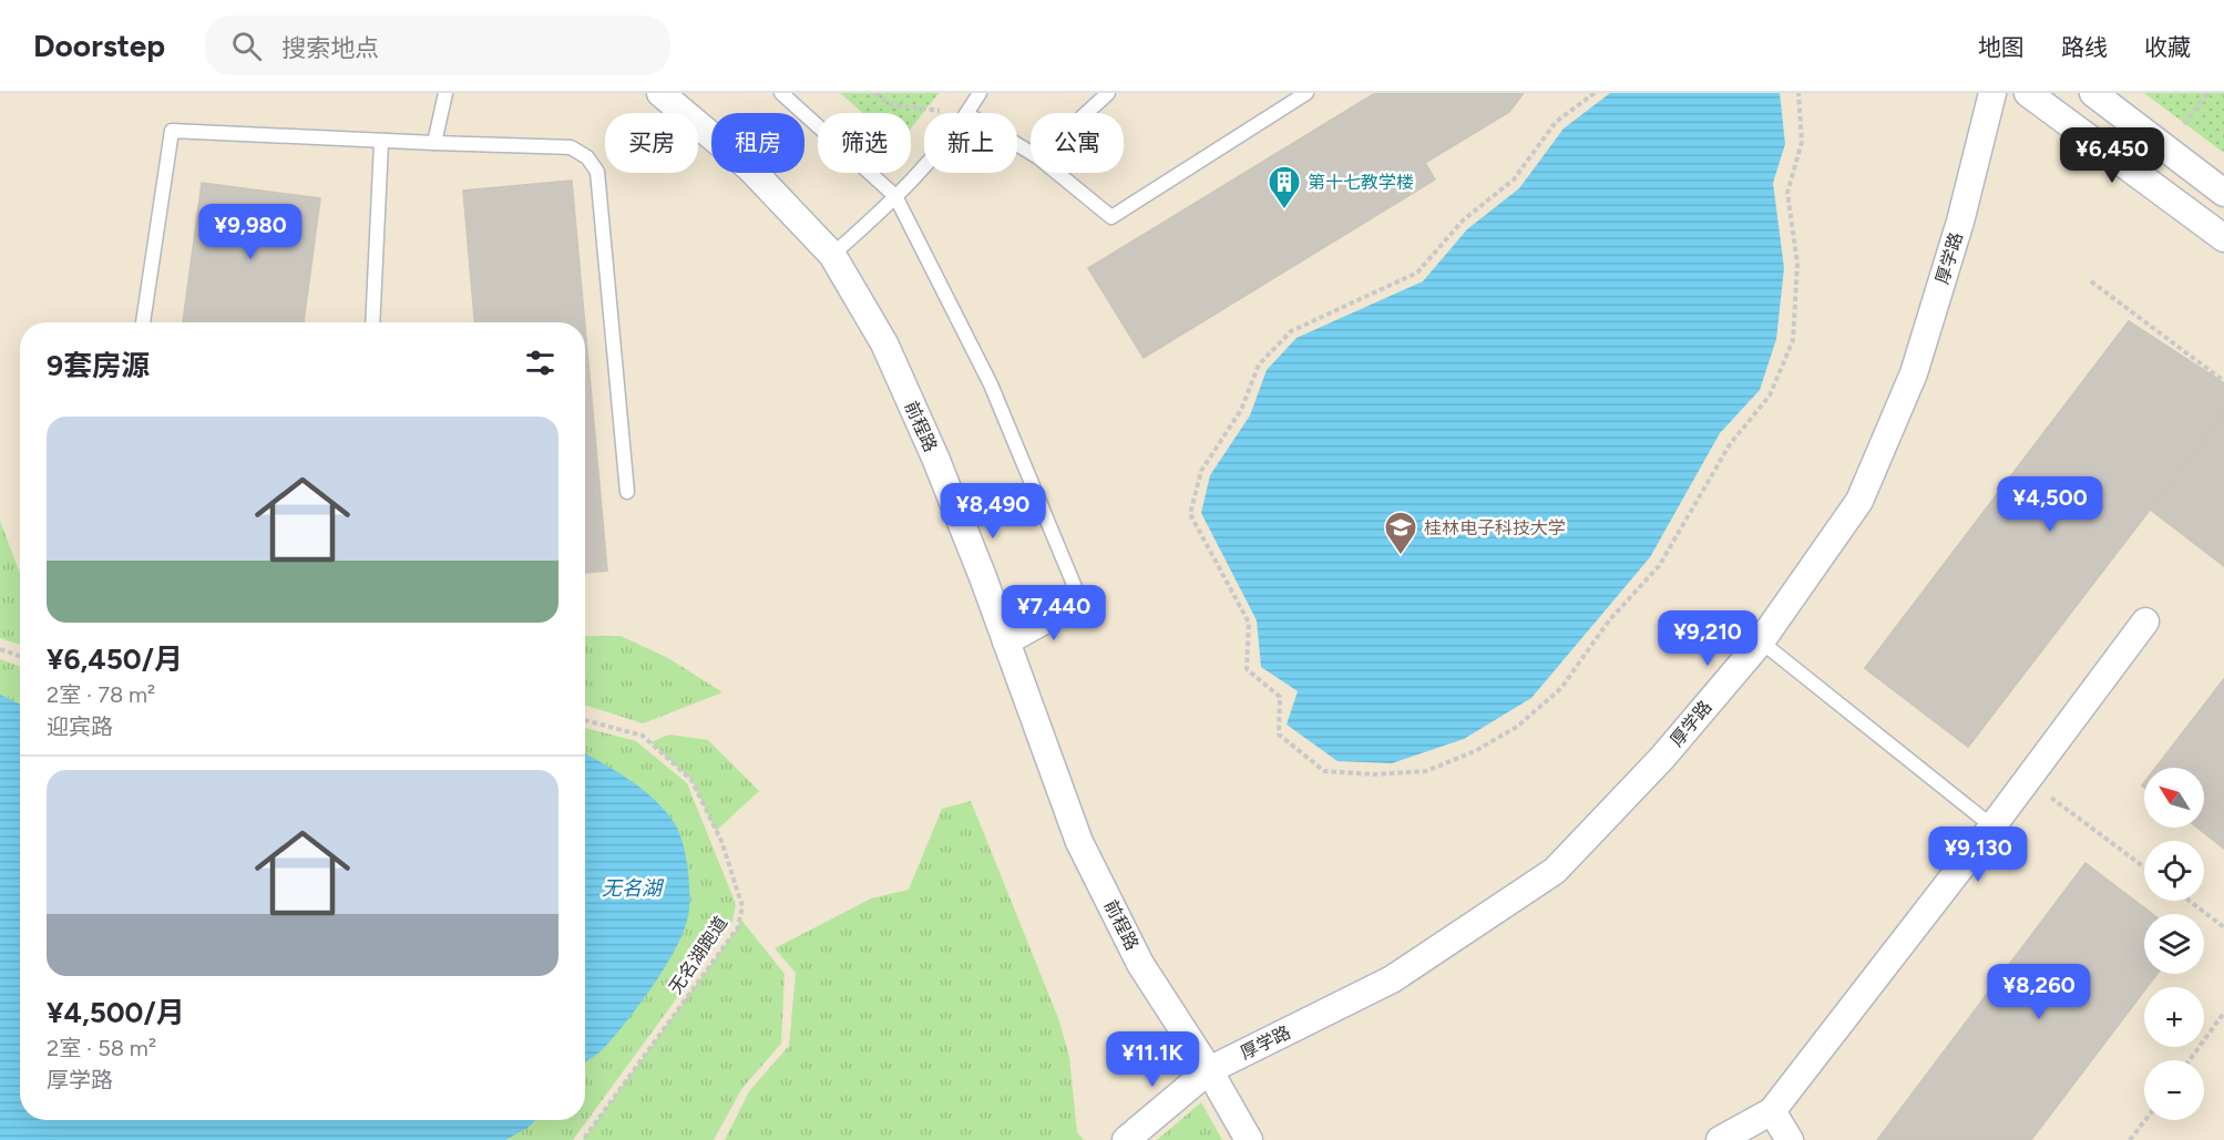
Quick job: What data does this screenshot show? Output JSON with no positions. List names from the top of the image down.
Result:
{
  "streets": {
    "street": ["厚学路", "前程路"],
    "path": ["无名湖跑道"]
  },
  "crossings": [
    ["厚学路", "前程路"]
  ],
  "water": ["无名湖"],
  "places": {
    "building": ["第十七教学楼"],
    "school or university": ["桂林电子科技大学"]
  },
  "north": "top left",
  "page": {
    "header": "Doorstep",
    "search": "搜索地点",
    "nav": ["地图", "路线", "收藏"],
    "chip": [
      "买房",
      "租房",
      "筛选",
      "新上",
      "公寓"
    ],
    "price": [
      "¥6,450",
      "¥9,980",
      "¥4,500",
      "¥8,490",
      "¥7,440",
      "¥9,210",
      "¥9,130",
      "¥8,260",
      "¥11.1K"
    ],
    "heading": "9套房源",
    "list": [
      {
        "name": "¥6,450/月",
        "note": "2室 · 78 m² · 迎宾路"
      },
      {
        "name": "¥4,500/月",
        "note": "2室 · 58 m² · 厚学路"
      }
    ],
    "map_buttons": ["+", "−"]
  }
}
